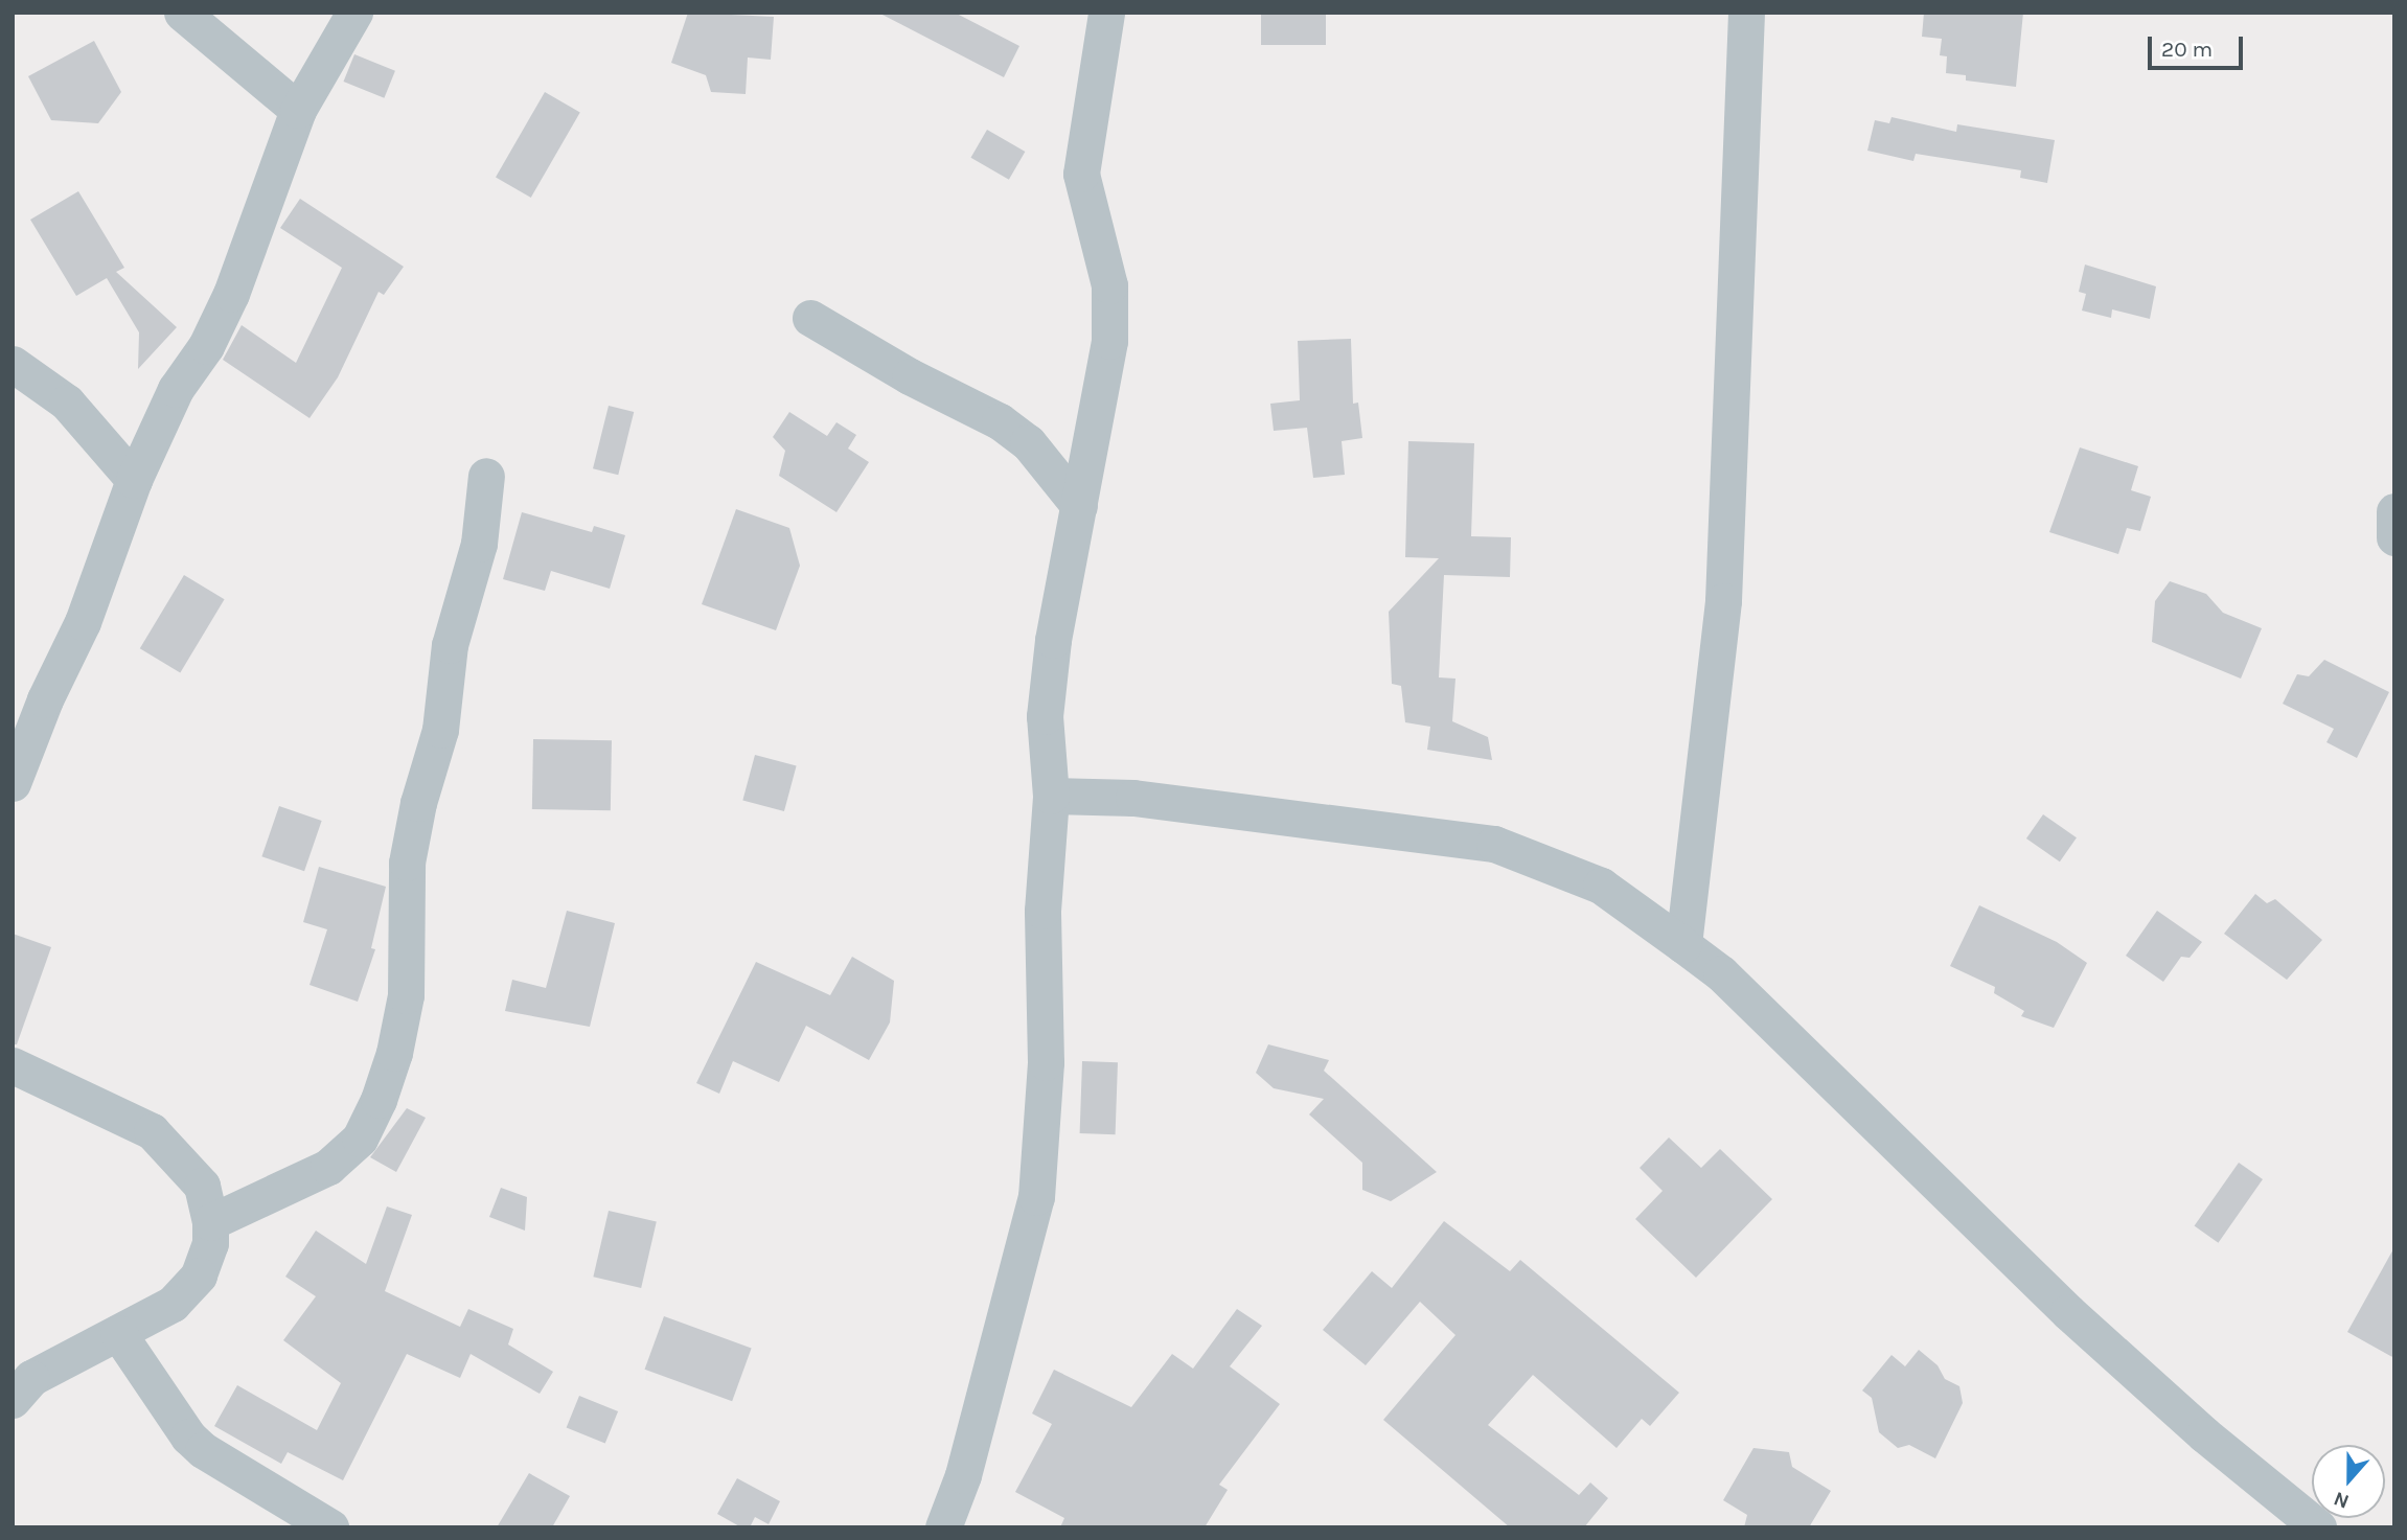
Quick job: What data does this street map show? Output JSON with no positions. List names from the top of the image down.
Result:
{
  "scale_bar": "20 m",
  "north": "bottom"
}
